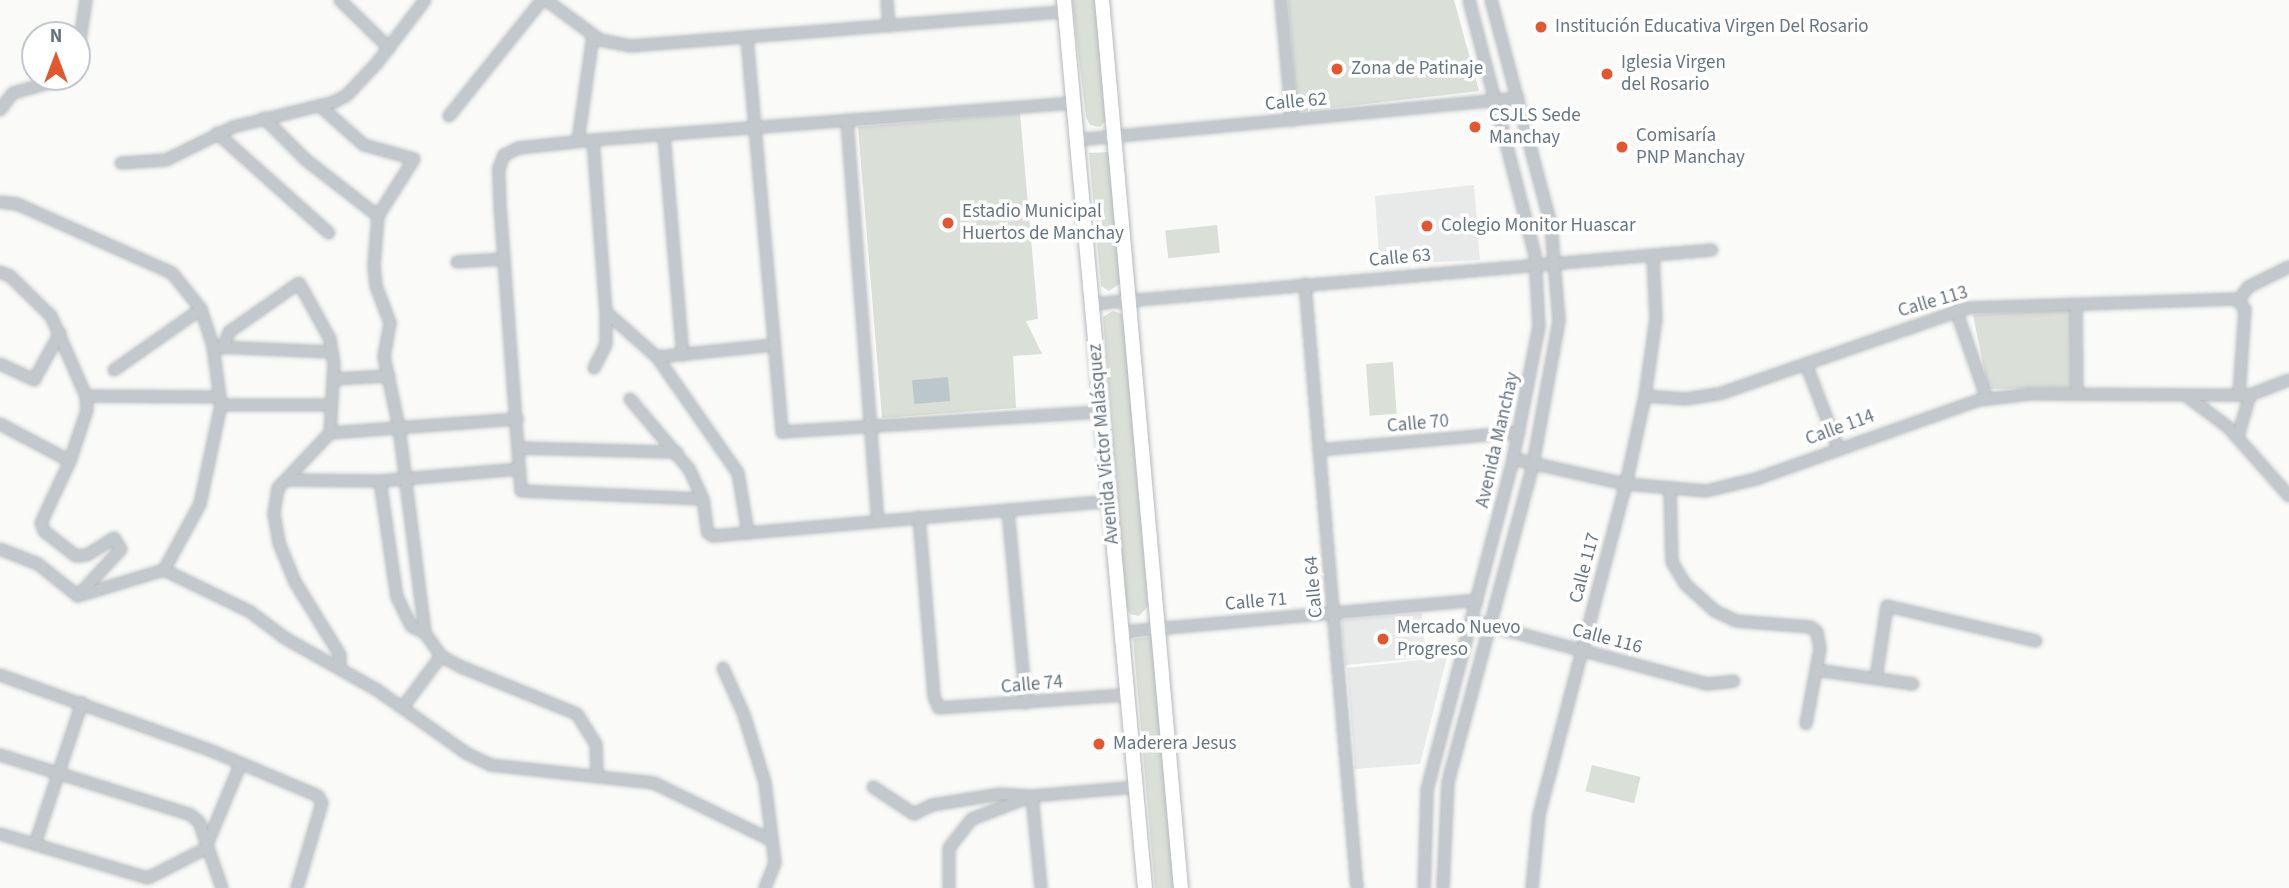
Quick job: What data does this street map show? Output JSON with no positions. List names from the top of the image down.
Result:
{
  "streets": {
    "main road": ["Avenida Victor Malásquez"],
    "street": [
      "Calle 62",
      "Calle 63",
      "Calle 113",
      "Calle 70",
      "Calle 114",
      "Avenida Manchay",
      "Calle 117",
      "Calle 64",
      "Calle 71",
      "Calle 116",
      "Calle 74"
    ]
  },
  "crossings": [
    ["Calle 62", "Avenida Manchay"],
    ["Calle 62", "Avenida Victor Malásquez"],
    ["Calle 63", "Avenida Manchay"],
    ["Calle 63", "Avenida Victor Malásquez"],
    ["Calle 63", "Calle 117"],
    ["Calle 63", "Calle 64"],
    ["Calle 113", "Calle 117"],
    ["Calle 70", "Avenida Manchay"],
    ["Calle 70", "Calle 64"],
    ["Calle 114", "Avenida Manchay"],
    ["Calle 114", "Calle 117"],
    ["Avenida Manchay", "Calle 71"],
    ["Avenida Manchay", "Calle 116"],
    ["Avenida Victor Malásquez", "Calle 71"],
    ["Avenida Victor Malásquez", "Calle 74"],
    ["Calle 117", "Calle 116"],
    ["Calle 64", "Calle 71"]
  ],
  "places": [
    "Institución Educativa Virgen Del Rosario",
    "Zona de Patinaje",
    "Iglesia Virgen del Rosario",
    "CSJLS Sede Manchay",
    "Comisaría PNP Manchay",
    "Estadio Municipal Huertos de Manchay",
    "Colegio Monitor Huascar",
    "Mercado Nuevo Progreso",
    "Maderera Jesus"
  ],
  "north": "top"
}
